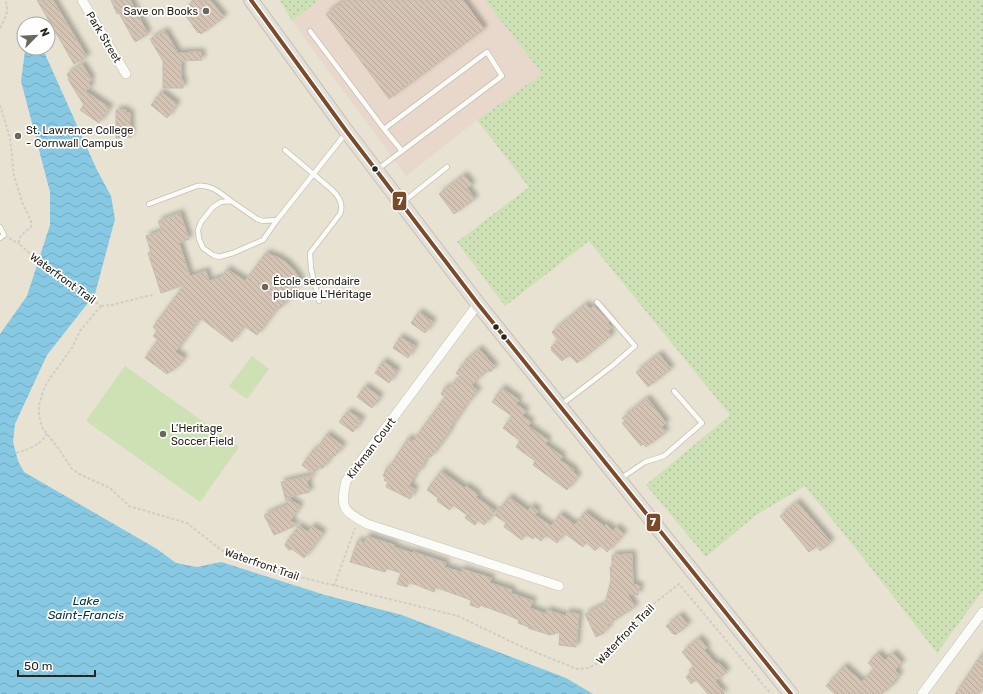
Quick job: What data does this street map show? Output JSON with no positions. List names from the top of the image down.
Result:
{
  "streets": {
    "street": ["Park Street", "Kirkman Court"],
    "path": ["Waterfront Trail"]
  },
  "water": ["Lake Saint-Francis"],
  "places": [
    "Save on Books",
    "St. Lawrence College - Cornwall Campus",
    "École secondaire publique L'Héritage",
    "L'Heritage Soccer Field"
  ],
  "lines": ["transit line 7"],
  "scale_bar": "50 m",
  "north": "top right"
}
